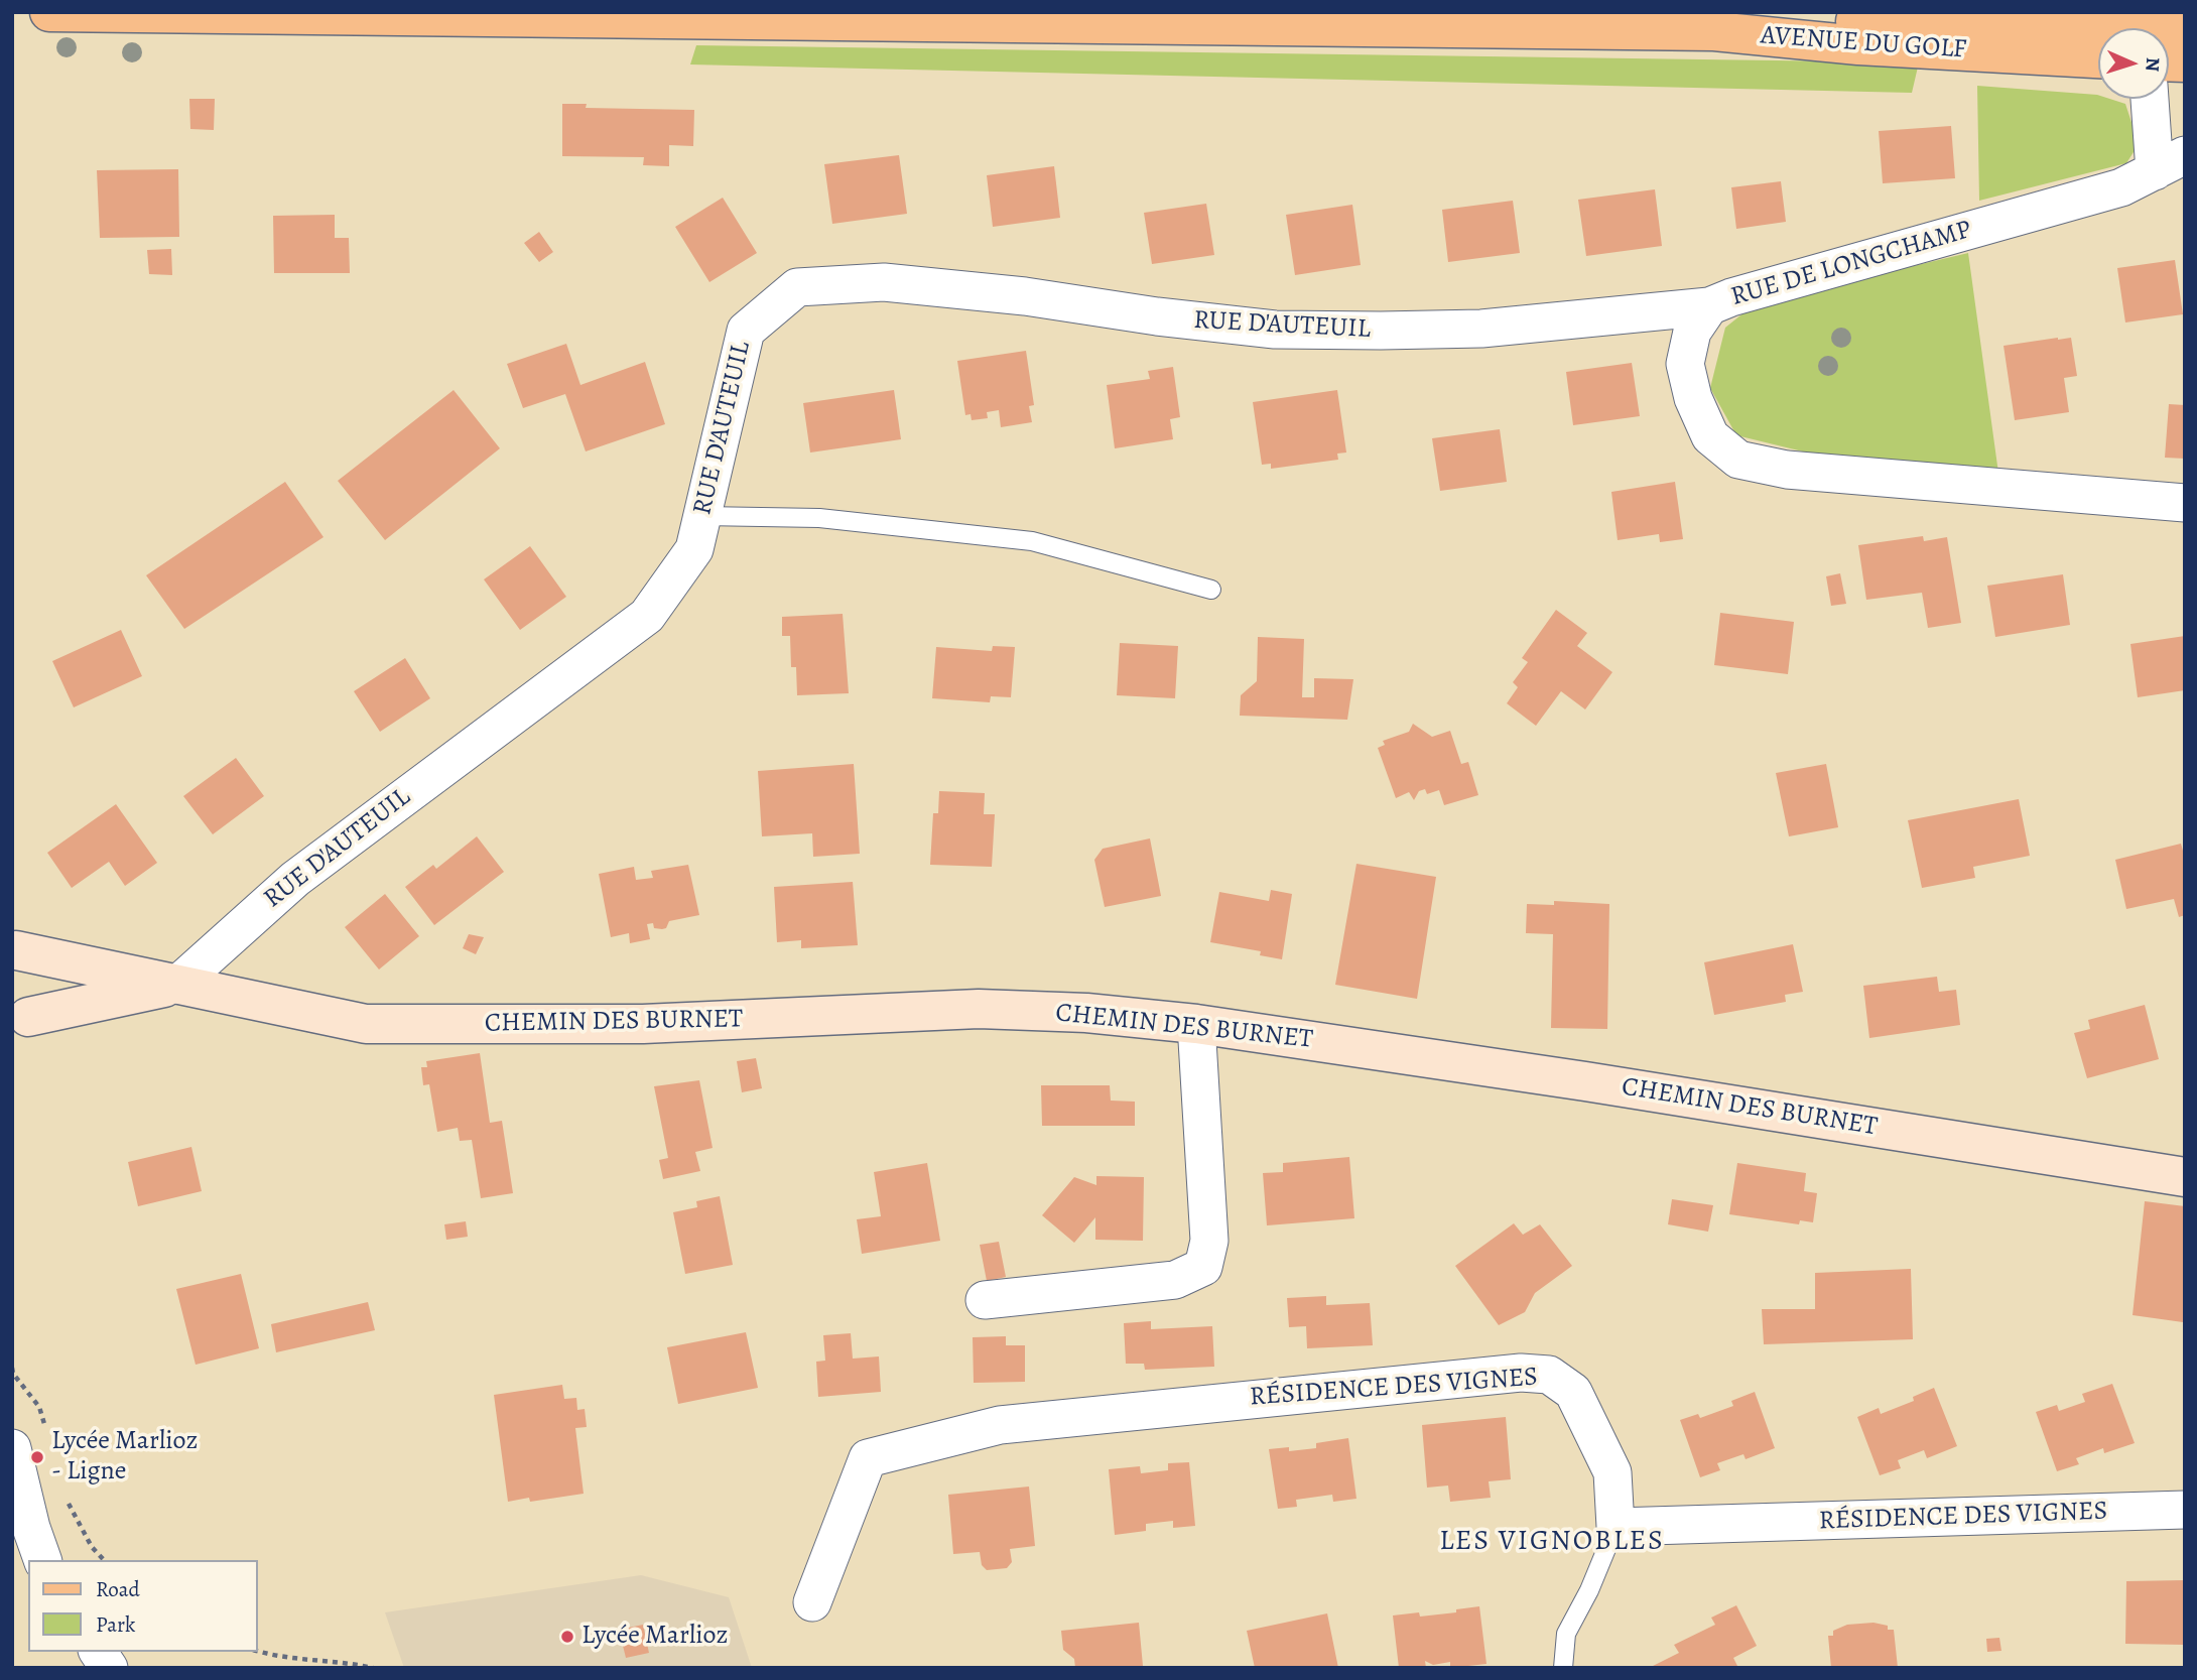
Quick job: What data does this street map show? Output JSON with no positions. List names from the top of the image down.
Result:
{
  "streets": {
    "main road": ["AVENUE DU GOLF"],
    "street": [
      "RUE DE LONGCHAMP",
      "RUE D'AUTEUIL",
      "CHEMIN DES BURNET",
      "RÉSIDENCE DES VIGNES"
    ]
  },
  "crossings": [
    ["RUE DE LONGCHAMP", "RUE D'AUTEUIL"],
    ["RUE D'AUTEUIL", "CHEMIN DES BURNET"]
  ],
  "districts": ["LES VIGNOBLES"],
  "places": ["Lycée Marlioz - Ligne", "Lycée Marlioz"],
  "legend": ["Road", "Park"],
  "north": "right"
}
